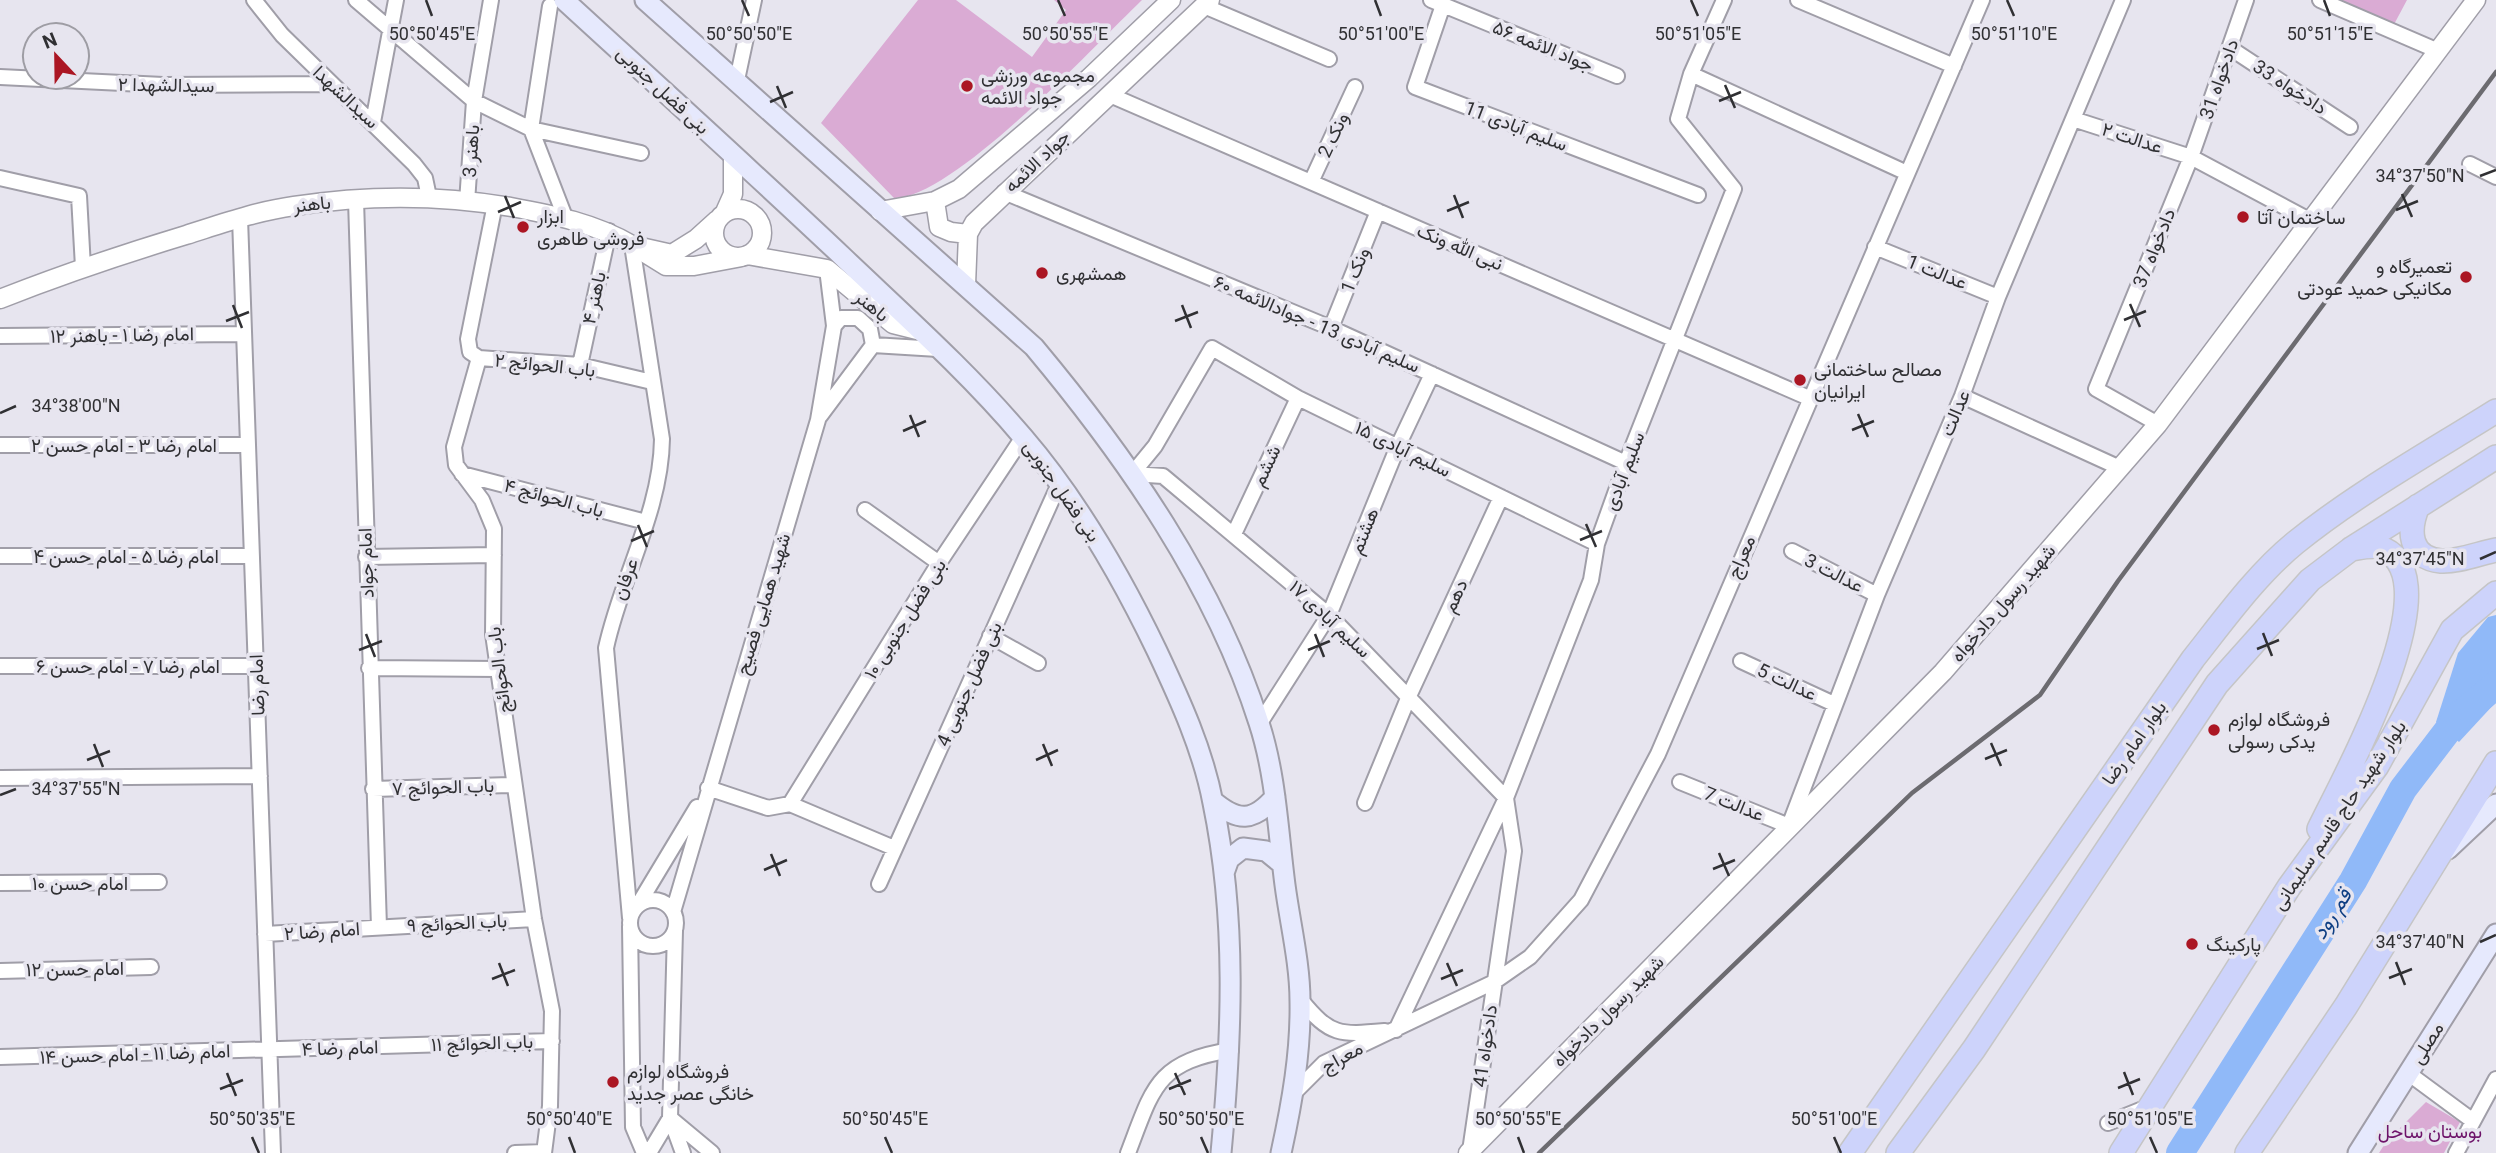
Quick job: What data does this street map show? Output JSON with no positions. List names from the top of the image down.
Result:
{
  "streets": {
    "main road": [
      "بنی فضل جنوبی",
      "بلوار امام رضا",
      "بلوار شهید حاج قاسم سلیمانی",
      "مصلی"
    ],
    "street": [
      "جواد الائمه ۵۶",
      "دادخواه 31",
      "سیدالشهدا ۲",
      "دادخواه 33",
      "سیدالشهدا",
      "سلیم آبادی 11",
      "ونک 2",
      "عدالت ۲",
      "باهنر 3",
      "جواد الائمه",
      "باهنر",
      "نبی الله ونک",
      "دادخواه 37",
      "ونک 1",
      "عدالت 1",
      "باهنر ۴",
      "سلیم آبادی 13 - جوادالائمه ۶۰",
      "امام رضا ۱ - باهنر ۱۲",
      "باب الحوائج ۲",
      "عدالت",
      "امام رضا ۳ - امام حسن ۲",
      "سلیم آبادی ۱۵",
      "ششم",
      "سلیم آبادی",
      "باب الحوائج ۴",
      "هشتم",
      "امام رضا ۵ - امام حسن ۴",
      "معراج",
      "امام جواد",
      "عدالت 3",
      "عرفان",
      "دهم",
      "شهید رسول دادخواه",
      "شهید همایی فصیح",
      "بنی فضل جنوبی ۱۰",
      "سلیم آبادی ۱۷",
      "امام رضا ۷ - امام حسن ۶",
      "باب الحوائج",
      "عدالت 5",
      "بنی فضل جنوبی 4",
      "امام رضا",
      "باب الحوائج ۷",
      "عدالت 7",
      "امام حسن ۱۰",
      "باب الحوائج ۹",
      "امام رضا ۲",
      "امام حسن ۱۲",
      "باب الحوائج ۱۱",
      "دادخواه 41",
      "امام رضا ۴",
      "امام رضا ۱۱ - امام حسن ۱۴"
    ]
  },
  "crossings": [
    ["جواد الائمه ۵۶", "سلیم آبادی 11"],
    ["دادخواه 31", "دادخواه 33"],
    ["دادخواه 31", "عدالت ۲"],
    ["دادخواه 31", "دادخواه 37"],
    ["سیدالشهدا ۲", "سیدالشهدا"],
    ["بنی فضل جنوبی", "باهنر"],
    ["بنی فضل جنوبی", "بنی فضل جنوبی ۱۰"],
    ["بنی فضل جنوبی", "بنی فضل جنوبی 4"],
    ["سیدالشهدا", "باهنر"],
    ["ونک 2", "نبی الله ونک"],
    ["عدالت ۲", "دادخواه 37"],
    ["عدالت ۲", "عدالت"],
    ["عدالت ۲", "شهید رسول دادخواه"],
    ["باهنر 3", "باهنر"],
    ["جواد الائمه", "نبی الله ونک"],
    ["جواد الائمه", "سلیم آبادی 13 - جوادالائمه ۶۰"],
    ["باهنر", "باهنر ۴"],
    ["باهنر", "امام جواد"],
    ["باهنر", "عرفان"],
    ["باهنر", "شهید همایی فصیح"],
    ["باهنر", "باب الحوائج"],
    ["باهنر", "امام رضا"],
    ["نبی الله ونک", "ونک 1"],
    ["نبی الله ونک", "سلیم آبادی"],
    ["نبی الله ونک", "معراج"],
    ["دادخواه 37", "شهید رسول دادخواه"],
    ["ونک 1", "سلیم آبادی 13 - جوادالائمه ۶۰"],
    ["عدالت 1", "عدالت"],
    ["عدالت 1", "معراج"],
    ["باهنر ۴", "باب الحوائج ۲"],
    ["سلیم آبادی 13 - جوادالائمه ۶۰", "سلیم آبادی"],
    ["سلیم آبادی 13 - جوادالائمه ۶۰", "هشتم"],
    ["امام رضا ۱ - باهنر ۱۲", "امام رضا"],
    ["باب الحوائج ۲", "عرفان"],
    ["باب الحوائج ۲", "باب الحوائج"],
    ["عدالت", "عدالت 3"],
    ["عدالت", "شهید رسول دادخواه"],
    ["عدالت", "عدالت 5"],
    ["عدالت", "عدالت 7"],
    ["امام رضا ۳ - امام حسن ۲", "امام رضا"],
    ["سلیم آبادی ۱۵", "ششم"],
    ["سلیم آبادی ۱۵", "سلیم آبادی"],
    ["سلیم آبادی ۱۵", "هشتم"],
    ["سلیم آبادی ۱۵", "دهم"],
    ["سلیم آبادی ۱۵", "سلیم آبادی ۱۷"],
    ["ششم", "سلیم آبادی ۱۷"],
    ["سلیم آبادی", "معراج"],
    ["سلیم آبادی", "سلیم آبادی ۱۷"],
    ["سلیم آبادی", "دادخواه 41"],
    ["باب الحوائج ۴", "عرفان"],
    ["باب الحوائج ۴", "باب الحوائج"],
    ["هشتم", "سلیم آبادی ۱۷"],
    ["امام رضا ۵ - امام حسن ۴", "امام رضا"],
    ["معراج", "دادخواه 41"],
    ["امام جواد", "باب الحوائج ۷"],
    ["امام جواد", "باب الحوائج ۹"],
    ["امام جواد", "امام رضا ۲"],
    ["عرفان", "شهید همایی فصیح"],
    ["دهم", "سلیم آبادی ۱۷"],
    ["شهید رسول دادخواه", "عدالت 7"],
    ["شهید رسول دادخواه", "دادخواه 41"],
    ["سلیم آبادی ۱۷", "دادخواه 41"],
    ["امام رضا ۷ - امام حسن ۶", "امام رضا"],
    ["باب الحوائج", "باب الحوائج ۷"],
    ["باب الحوائج", "باب الحوائج ۹"],
    ["باب الحوائج", "باب الحوائج ۱۱"],
    ["امام رضا", "امام رضا ۲"],
    ["امام رضا", "امام رضا ۴"],
    ["امام رضا", "امام رضا ۱۱ - امام حسن ۱۴"],
    ["باب الحوائج ۹", "امام رضا ۲"],
    ["باب الحوائج ۱۱", "امام رضا ۴"],
    ["امام رضا ۴", "امام رضا ۱۱ - امام حسن ۱۴"]
  ],
  "water": ["قم رود"],
  "parks": ["بوستان ساحل"],
  "places": [
    "مجموعه ورزشی جواد الائمه",
    "ساختمان آتا",
    "ابزار فروشی طاهری",
    "همشهری",
    "تعمیرگاه و مکانیکی حمید عودتی",
    "مصالح ساختمانی ایرانیان",
    "فروشگاه لوازم یدکی رسولی",
    "پارکینگ",
    "فروشگاه لوازم خانگی عصر جدید"
  ],
  "north": "top",
  "coordinates": [
    "50°51'15\"E",
    "50°50'45\"E",
    "50°50'50\"E",
    "50°50'55\"E",
    "50°51'00\"E",
    "50°51'05\"E",
    "50°51'10\"E",
    "34°37'50\"N",
    "34°38'00\"N",
    "34°37'45\"N",
    "34°37'55\"N",
    "34°37'40\"N",
    "50°50'35\"E",
    "50°50'40\"E"
  ]
}
